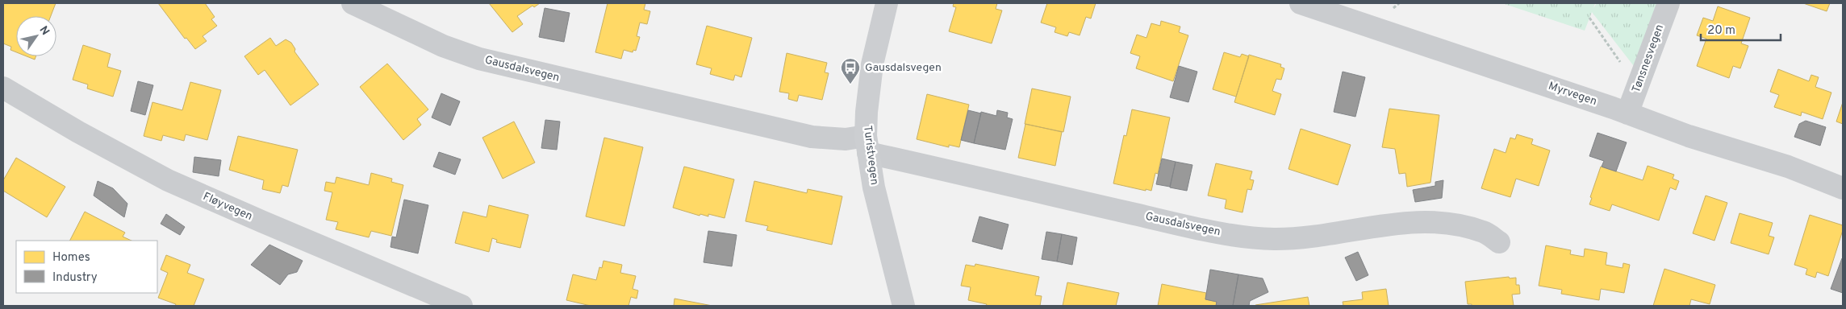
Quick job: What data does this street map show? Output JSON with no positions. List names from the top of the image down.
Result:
{
  "streets": {
    "street": [
      "Tønsnesvegen",
      "Gausdalsvegen",
      "Myrvegen",
      "Turistvegen",
      "Fløyvegen"
    ]
  },
  "crossings": [
    ["Tønsnesvegen", "Myrvegen"],
    ["Gausdalsvegen", "Turistvegen"]
  ],
  "places": {
    "bus stop": ["Gausdalsvegen"]
  },
  "legend": ["Homes", "Industry"],
  "scale_bar": "20 m",
  "north": "top right"
}
